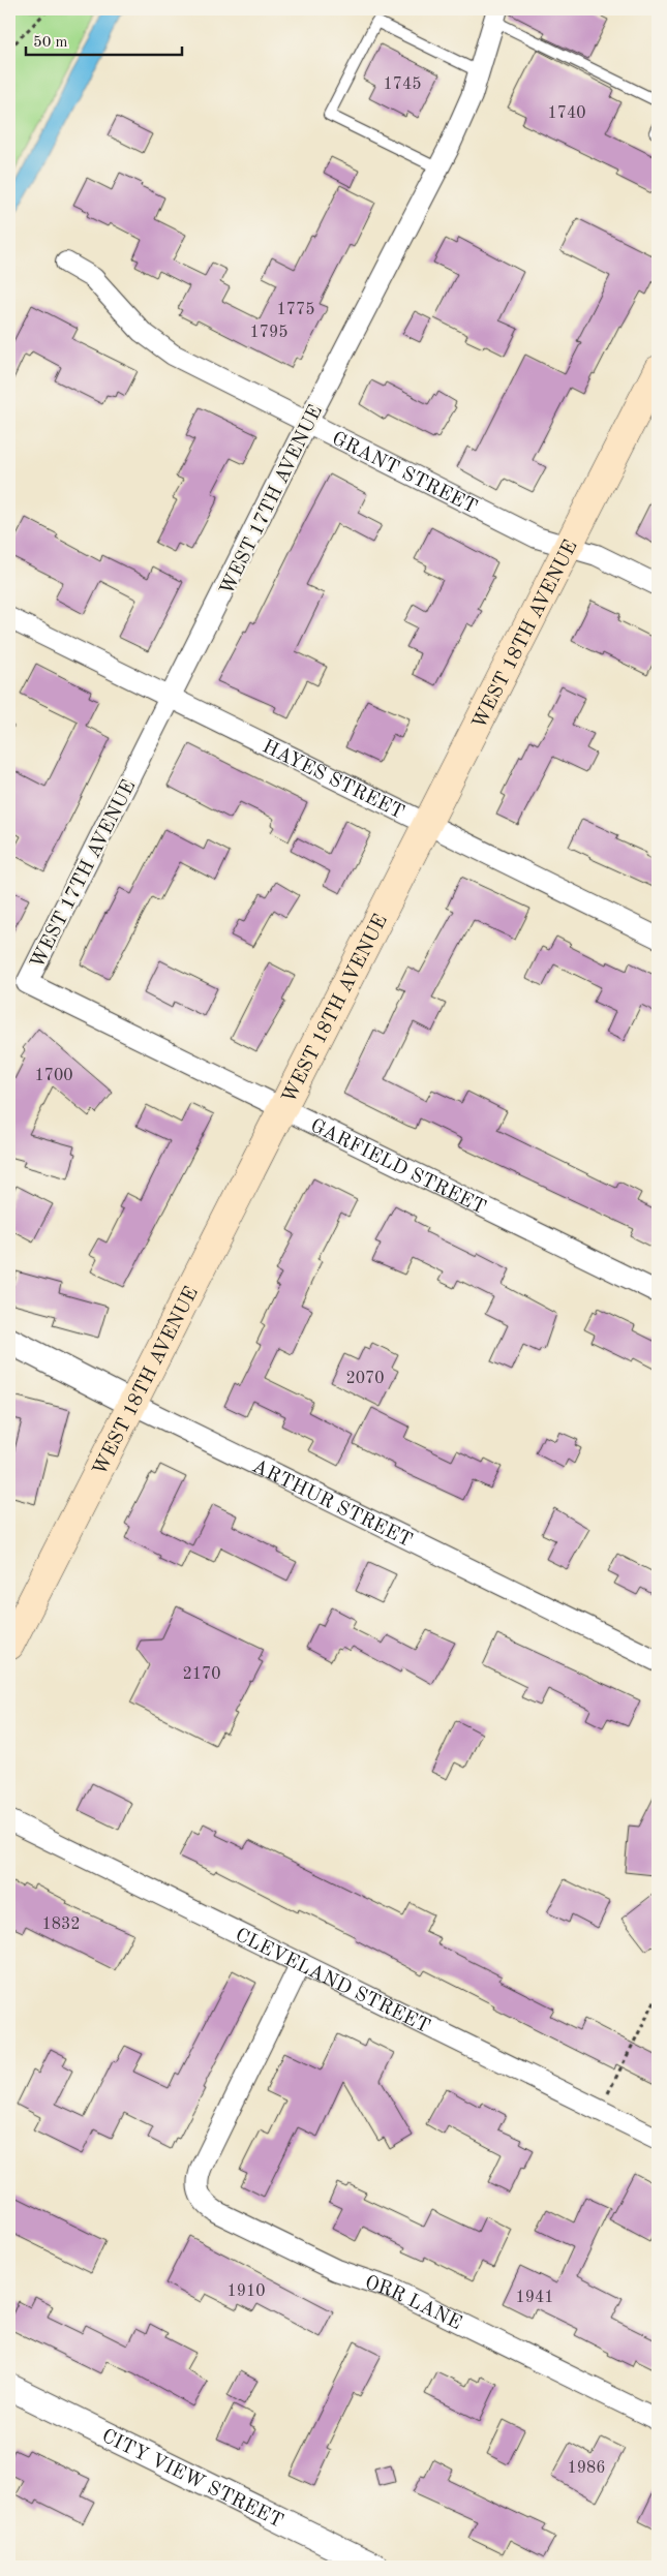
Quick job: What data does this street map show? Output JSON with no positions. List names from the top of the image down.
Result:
{
  "streets": {
    "main road": ["WEST 18TH AVENUE"],
    "street": [
      "GRANT STREET",
      "WEST 17TH AVENUE",
      "HAYES STREET",
      "GARFIELD STREET",
      "ARTHUR STREET",
      "CLEVELAND STREET",
      "ORR LANE",
      "CITY VIEW STREET"
    ]
  },
  "crossings": [
    ["GRANT STREET", "WEST 17TH AVENUE"],
    ["GRANT STREET", "WEST 18TH AVENUE"],
    ["WEST 17TH AVENUE", "HAYES STREET"],
    ["WEST 17TH AVENUE", "GARFIELD STREET"],
    ["WEST 18TH AVENUE", "HAYES STREET"],
    ["WEST 18TH AVENUE", "GARFIELD STREET"],
    ["WEST 18TH AVENUE", "ARTHUR STREET"],
    ["CLEVELAND STREET", "ORR LANE"]
  ],
  "house_numbers": [
    "1745",
    "1740",
    "1775",
    "1795",
    "1700",
    "2070",
    "2170",
    "1832",
    "1910",
    "1941",
    "1986"
  ],
  "scale_bar": "50 m"
}
